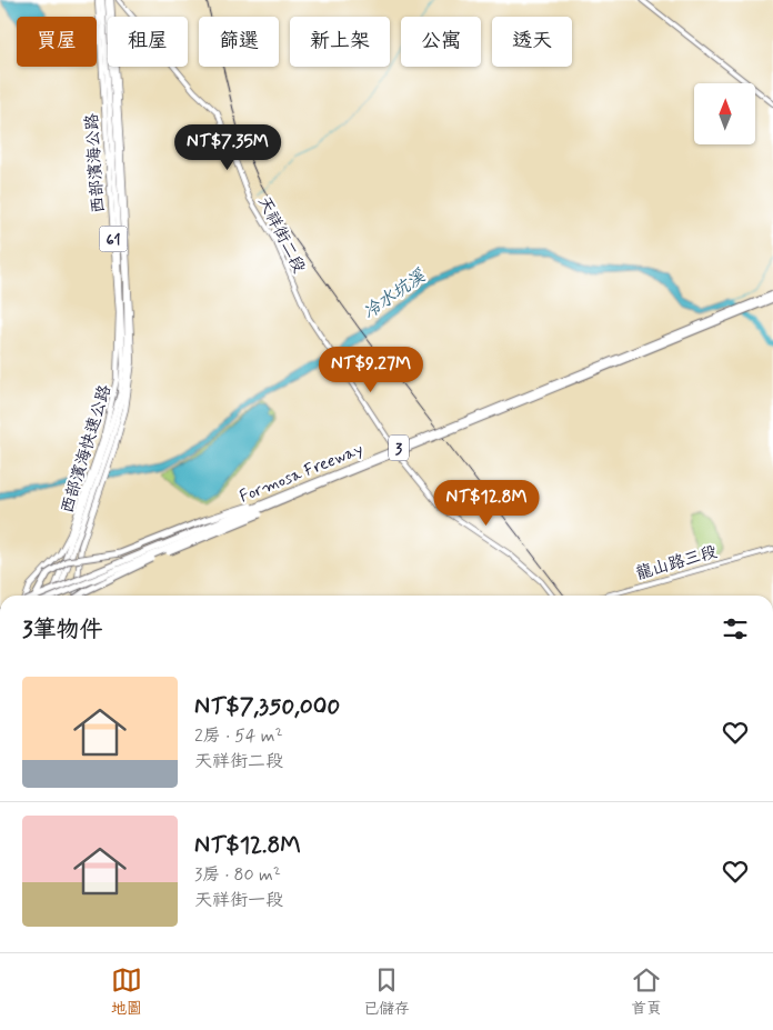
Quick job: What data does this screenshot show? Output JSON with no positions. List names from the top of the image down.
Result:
{
  "streets": {
    "highway": ["3", "Formosa Freeway"],
    "main road": ["西部濱海公路", "61", "西部濱海快速公路"],
    "street": ["天祥街二段", "龍山路三段"]
  },
  "crossings": [
    ["西部濱海公路", "西部濱海快速公路"],
    ["61", "西部濱海快速公路"]
  ],
  "water": ["冷水坑溪"],
  "north": "top",
  "page": {
    "chip": [
      "買屋",
      "租屋",
      "篩選",
      "新上架",
      "公寓",
      "透天"
    ],
    "price": ["NT$7.35M", "NT$9.27M", "NT$12.8M"],
    "heading": "3筆物件",
    "list": [
      {
        "name": "NT$7,350,000",
        "note": "2房 · 54 m² · 天祥街二段"
      },
      {
        "name": "NT$12.8M",
        "note": "3房 · 80 m² · 天祥街一段"
      }
    ],
    "tabs": ["地圖", "已儲存", "首頁"]
  }
}
